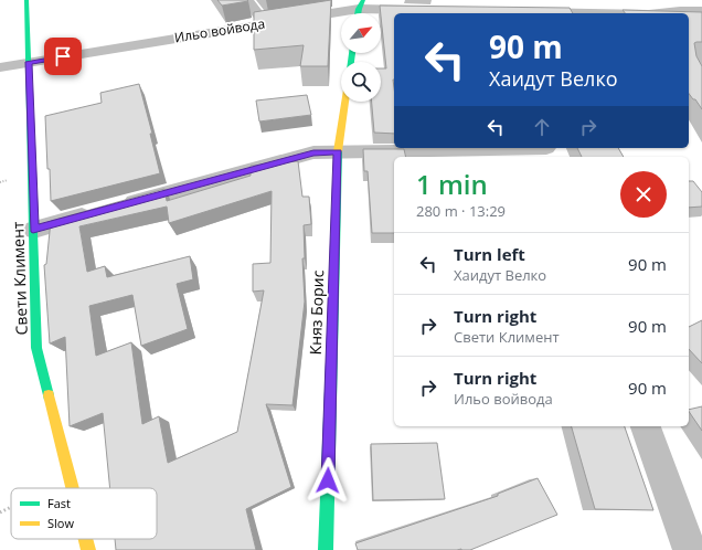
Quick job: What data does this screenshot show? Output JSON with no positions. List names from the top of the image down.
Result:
{
  "streets": {
    "street": ["Ильо войвода", "Свети Климент", "Княз Борис"]
  },
  "crossings": [
    ["Ильо войвода", "Свети Климент"]
  ],
  "legend": ["Fast", "Slow"],
  "north": "top right",
  "page": {
    "turn": ["90 m", "Хаидут Велко"],
    "heading": ["1 min", "280 m · 13:29"],
    "list": [
      {
        "name": "Turn left",
        "note": "Хаидут Велко",
        "value": "90 m"
      },
      {
        "name": "Turn right",
        "note": "Свети Климент",
        "value": "90 m"
      },
      {
        "name": "Turn right",
        "note": "Ильо войвода",
        "value": "90 m"
      }
    ]
  }
}
